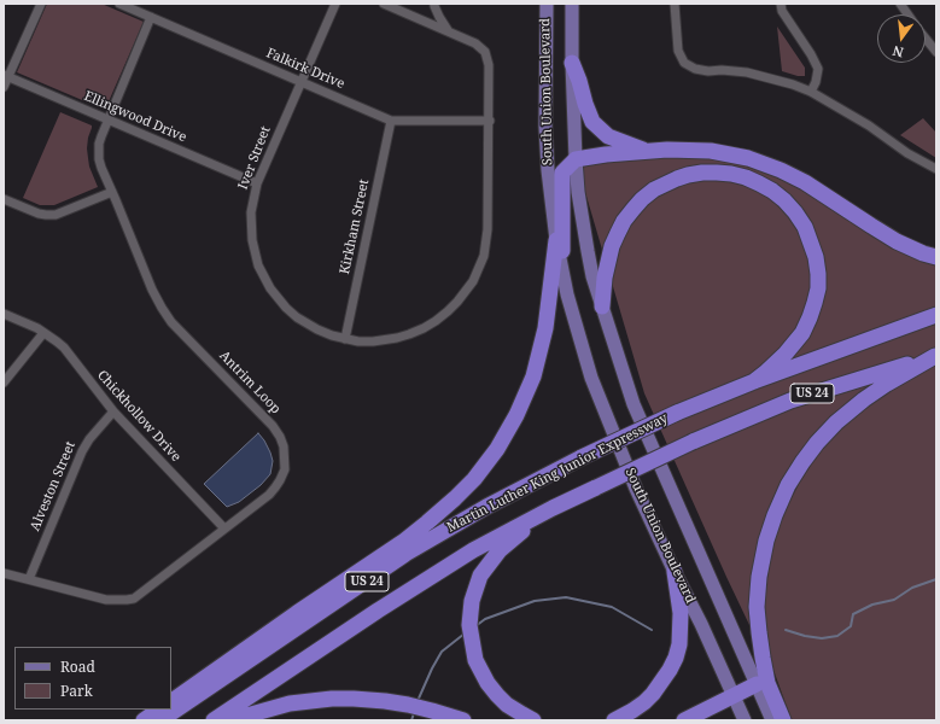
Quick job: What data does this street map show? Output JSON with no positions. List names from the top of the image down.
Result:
{
  "streets": {
    "highway": ["US 24", "Martin Luther King Junior Expressway"],
    "main road": ["South Union Boulevard"],
    "street": [
      "Falkirk Drive",
      "Ellingwood Drive",
      "Iver Street",
      "Kirkham Street",
      "Antrim Loop",
      "Chickhollow Drive",
      "Alveston Street"
    ]
  },
  "crossings": [
    ["Falkirk Drive", "Iver Street"],
    ["Falkirk Drive", "Kirkham Street"],
    ["Falkirk Drive", "Antrim Loop"],
    ["Ellingwood Drive", "Iver Street"],
    ["Ellingwood Drive", "Antrim Loop"],
    ["Iver Street", "Kirkham Street"],
    ["Antrim Loop", "Chickhollow Drive"],
    ["Antrim Loop", "Alveston Street"],
    ["Chickhollow Drive", "Alveston Street"]
  ],
  "legend": ["Road", "Park"],
  "north": "bottom"
}
